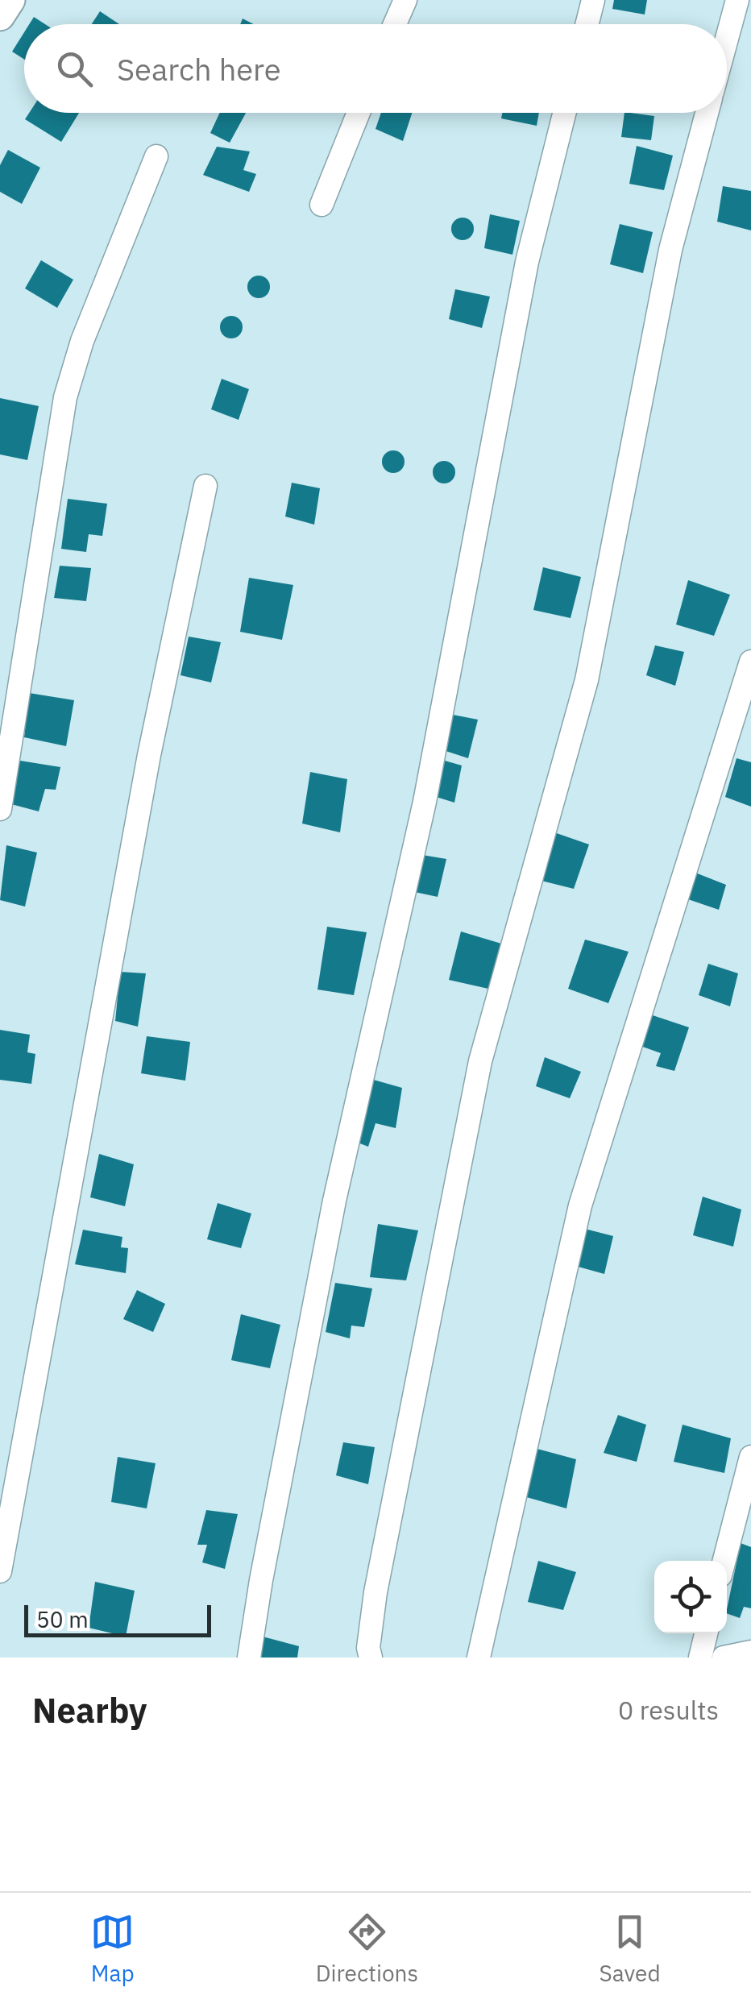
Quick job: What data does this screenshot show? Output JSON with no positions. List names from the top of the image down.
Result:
{
  "scale_bar": "50 m",
  "page": {
    "search": "Search here",
    "scale": "50 m",
    "heading": ["Nearby", "0 results"],
    "nav": ["Map", "Directions", "Saved"]
  }
}
